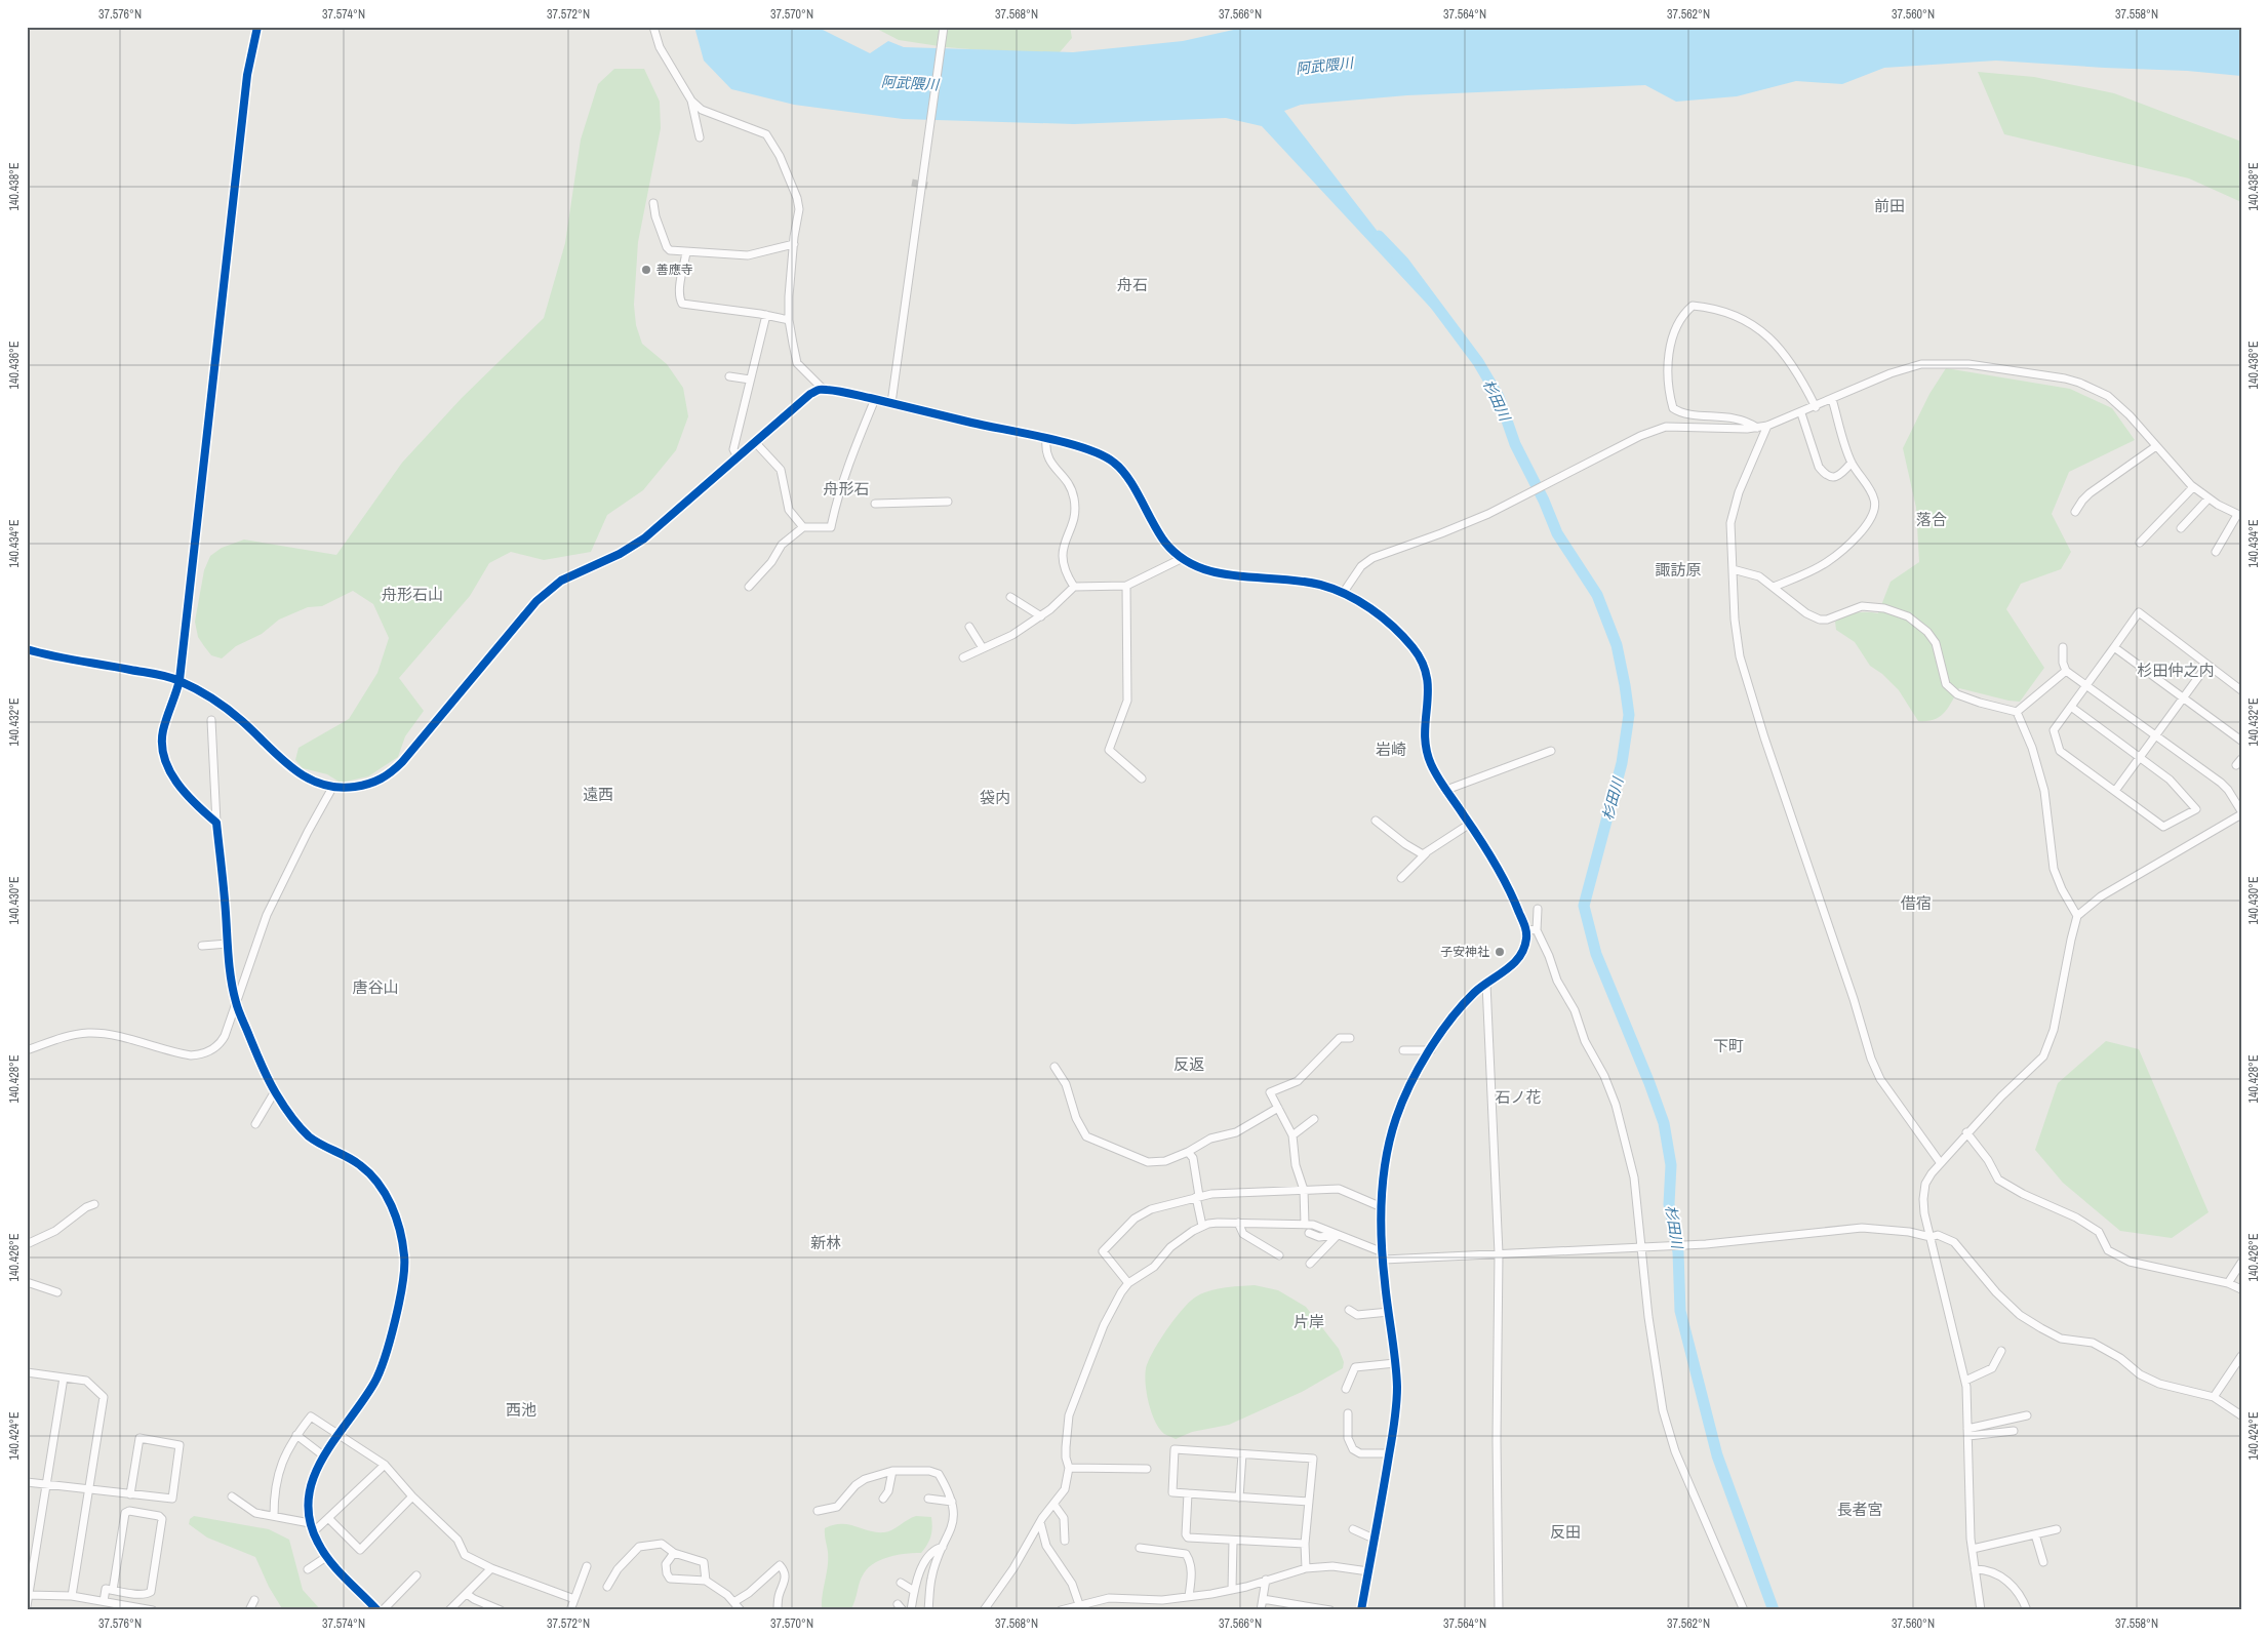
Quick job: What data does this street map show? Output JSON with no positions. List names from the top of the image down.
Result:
{
  "districts": [
    "前田",
    "舟石",
    "舟形石",
    "落合",
    "諏訪原",
    "舟形石山",
    "杉田仲之内",
    "岩崎",
    "遠西",
    "袋内",
    "借宿",
    "唐谷山",
    "下町",
    "反返",
    "石ノ花",
    "新林",
    "片岸",
    "西池",
    "長者宮",
    "反田"
  ],
  "water": ["阿武隈川", "杉田川"],
  "places": ["善應寺", "子安神社"],
  "coordinates": [
    "37.576°N",
    "37.574°N",
    "37.572°N",
    "37.570°N",
    "37.568°N",
    "37.566°N",
    "37.564°N",
    "37.562°N",
    "37.560°N",
    "37.558°N",
    "140.438°E",
    "140.436°E",
    "140.434°E",
    "140.432°E",
    "140.430°E",
    "140.428°E",
    "140.426°E",
    "140.424°E"
  ]
}
